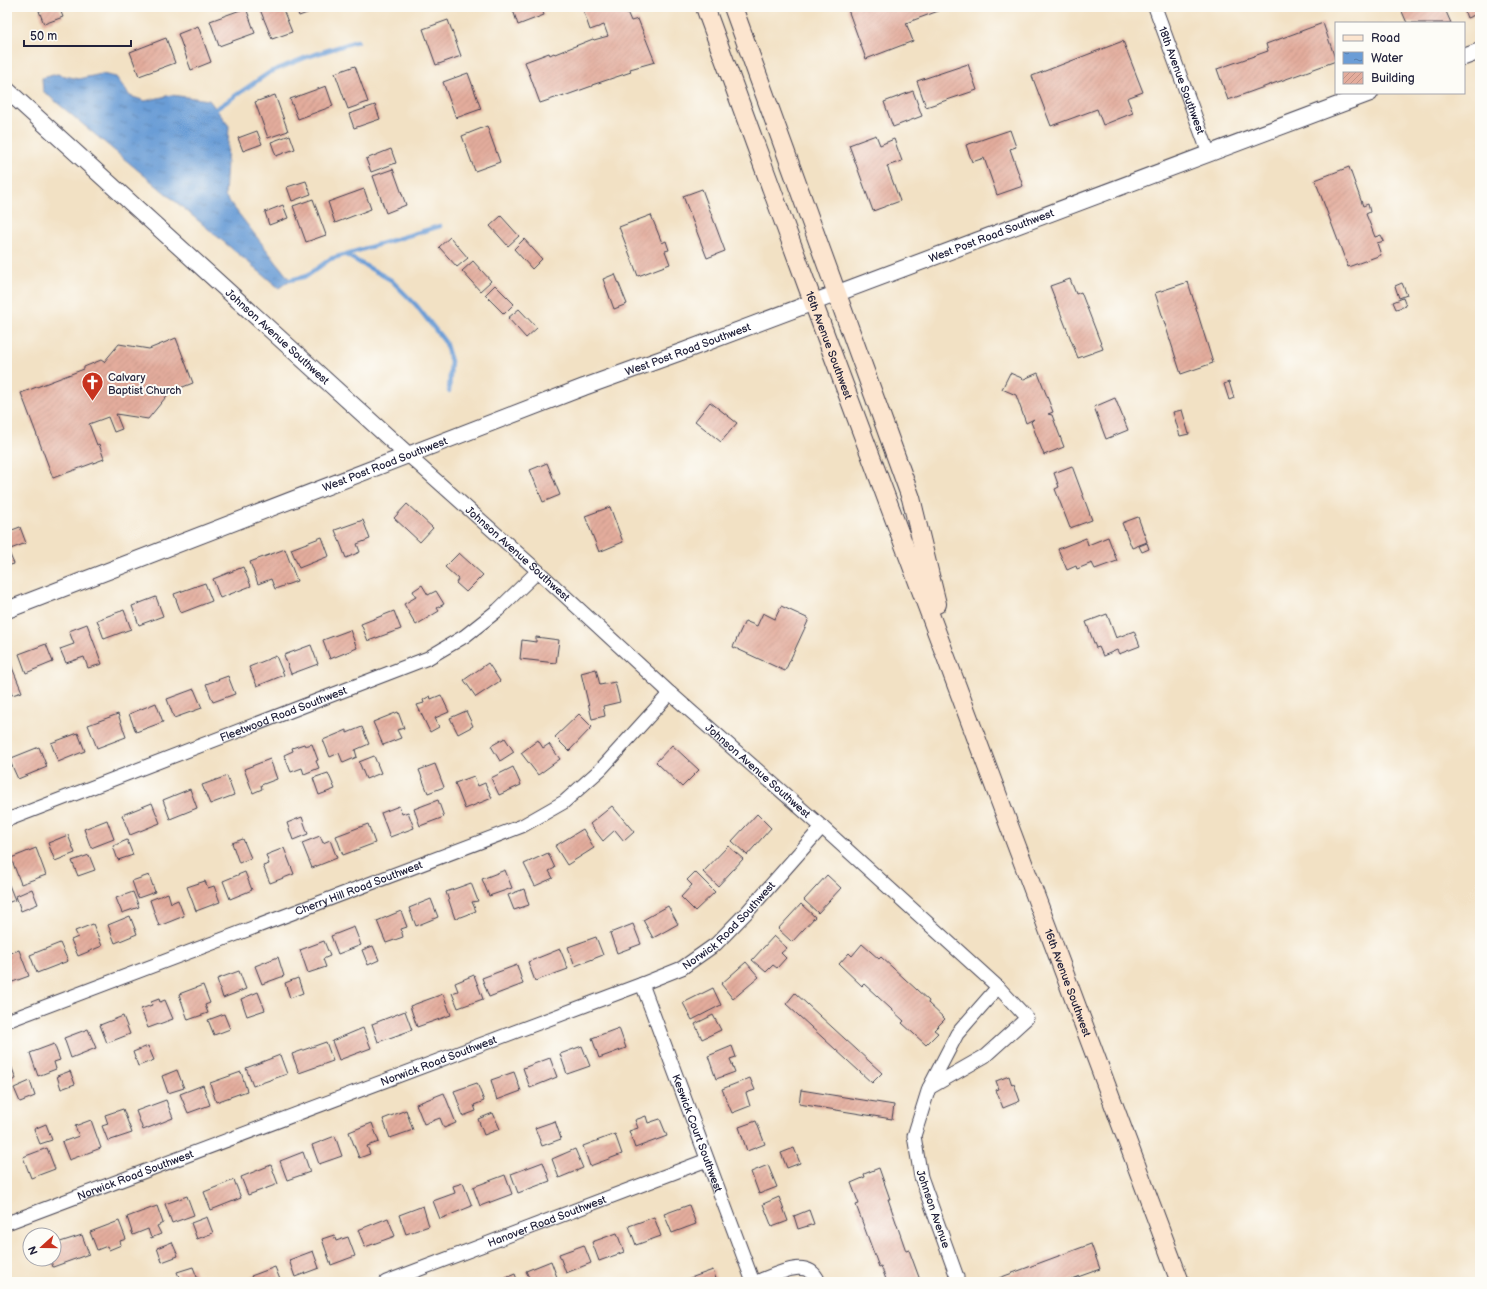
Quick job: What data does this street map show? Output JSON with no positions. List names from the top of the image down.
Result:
{
  "streets": {
    "main road": ["16th Avenue Southwest"],
    "street": [
      "18th Avenue Southwest",
      "West Post Road Southwest",
      "Johnson Avenue Southwest",
      "Fleetwood Road Southwest",
      "Cherry Hill Road Southwest",
      "Norwick Road Southwest",
      "Keswick Court Southwest",
      "Johnson Avenue",
      "Hanover Road Southwest"
    ]
  },
  "crossings": [
    ["18th Avenue Southwest", "West Post Road Southwest"],
    ["West Post Road Southwest", "Johnson Avenue Southwest"],
    ["West Post Road Southwest", "16th Avenue Southwest"],
    ["Johnson Avenue Southwest", "Fleetwood Road Southwest"],
    ["Johnson Avenue Southwest", "Cherry Hill Road Southwest"],
    ["Johnson Avenue Southwest", "Norwick Road Southwest"],
    ["Johnson Avenue Southwest", "Johnson Avenue"],
    ["Norwick Road Southwest", "Keswick Court Southwest"],
    ["Keswick Court Southwest", "Hanover Road Southwest"]
  ],
  "places": {
    "church": ["Calvary Baptist Church"]
  },
  "legend": ["Road", "Water", "Building"],
  "scale_bar": "50 m",
  "north": "left"
}
